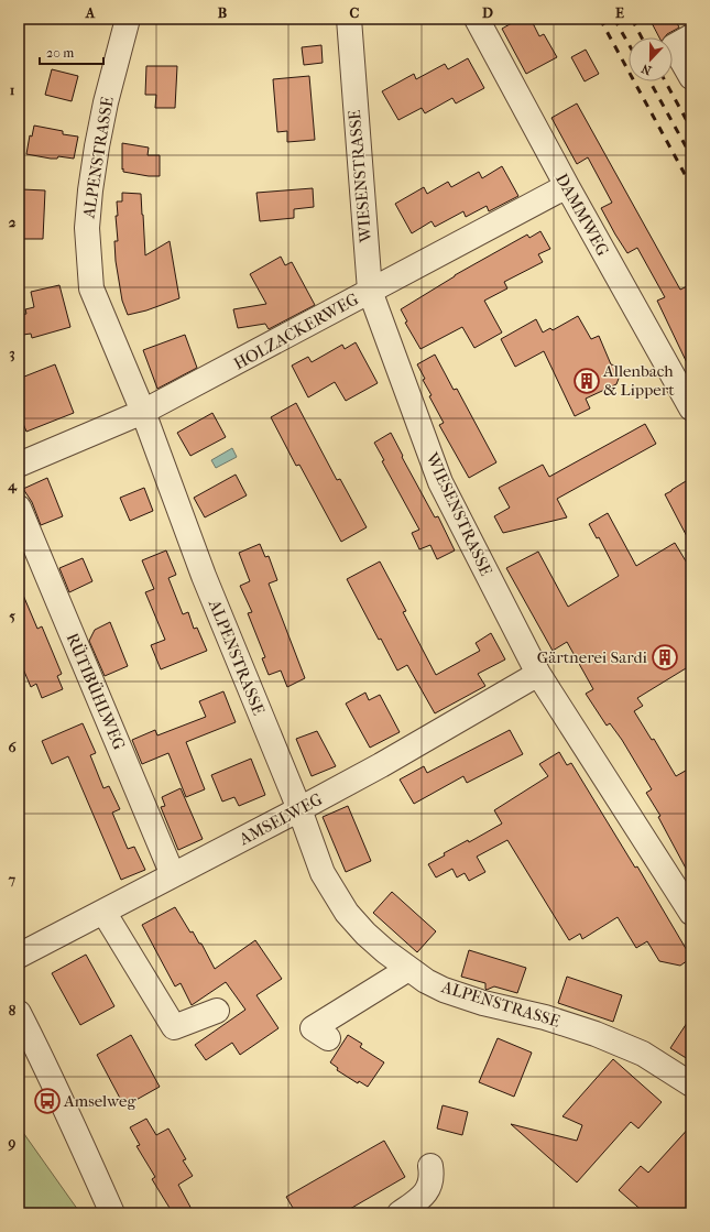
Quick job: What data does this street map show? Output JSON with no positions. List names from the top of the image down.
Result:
{
  "streets": {
    "street": [
      "ALPENSTRASSE",
      "WIESENSTRASSE",
      "DAMMWEG",
      "HOLZACKERWEG",
      "RÜTIBÜHLWEG",
      "AMSELWEG"
    ]
  },
  "crossings": [
    ["ALPENSTRASSE", "HOLZACKERWEG"],
    ["ALPENSTRASSE", "AMSELWEG"],
    ["WIESENSTRASSE", "HOLZACKERWEG"],
    ["WIESENSTRASSE", "AMSELWEG"],
    ["DAMMWEG", "HOLZACKERWEG"],
    ["RÜTIBÜHLWEG", "AMSELWEG"]
  ],
  "places": {
    "building": ["Allenbach & Lippert", "Gärtnerei Sardi"],
    "bus stop": ["Amselweg"]
  },
  "scale_bar": "20 m",
  "north": "bottom",
  "grid": {
    "columns": [
      "A",
      "B",
      "C",
      "D",
      "E"
    ],
    "rows": [
      "1",
      "2",
      "3",
      "4",
      "5",
      "6",
      "7",
      "8",
      "9"
    ]
  }
}
